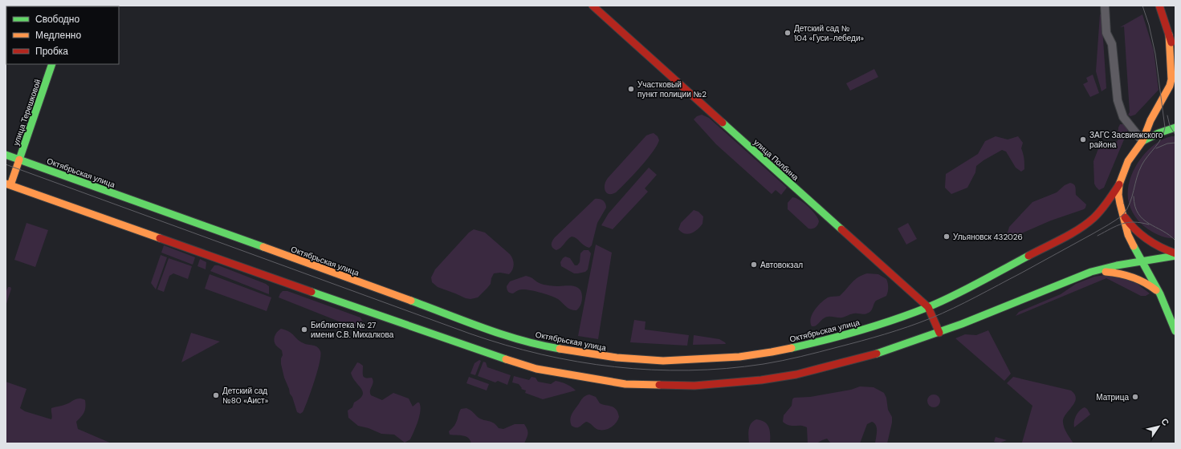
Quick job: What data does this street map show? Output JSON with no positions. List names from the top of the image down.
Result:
{
  "streets": {
    "main road": ["улица Терешковой", "улица Полбина", "Октябрьская улица"]
  },
  "crossings": [
    ["улица Терешковой", "Октябрьская улица"],
    ["улица Полбина", "Октябрьская улица"]
  ],
  "places": [
    "Детский сад № 104 «Гуси-лебеди»",
    "Участковый пункт полиции №2",
    "ЗАГС Засвияжского района",
    "Ульяновск 432026",
    "Автовокзал",
    "Библиотека № 27 имени С.В. Михалкова",
    "Детский сад №80 «Аист»",
    "Матрица"
  ],
  "legend": ["Свободно", "Медленно", "Пробка"],
  "north": "top right"
}
